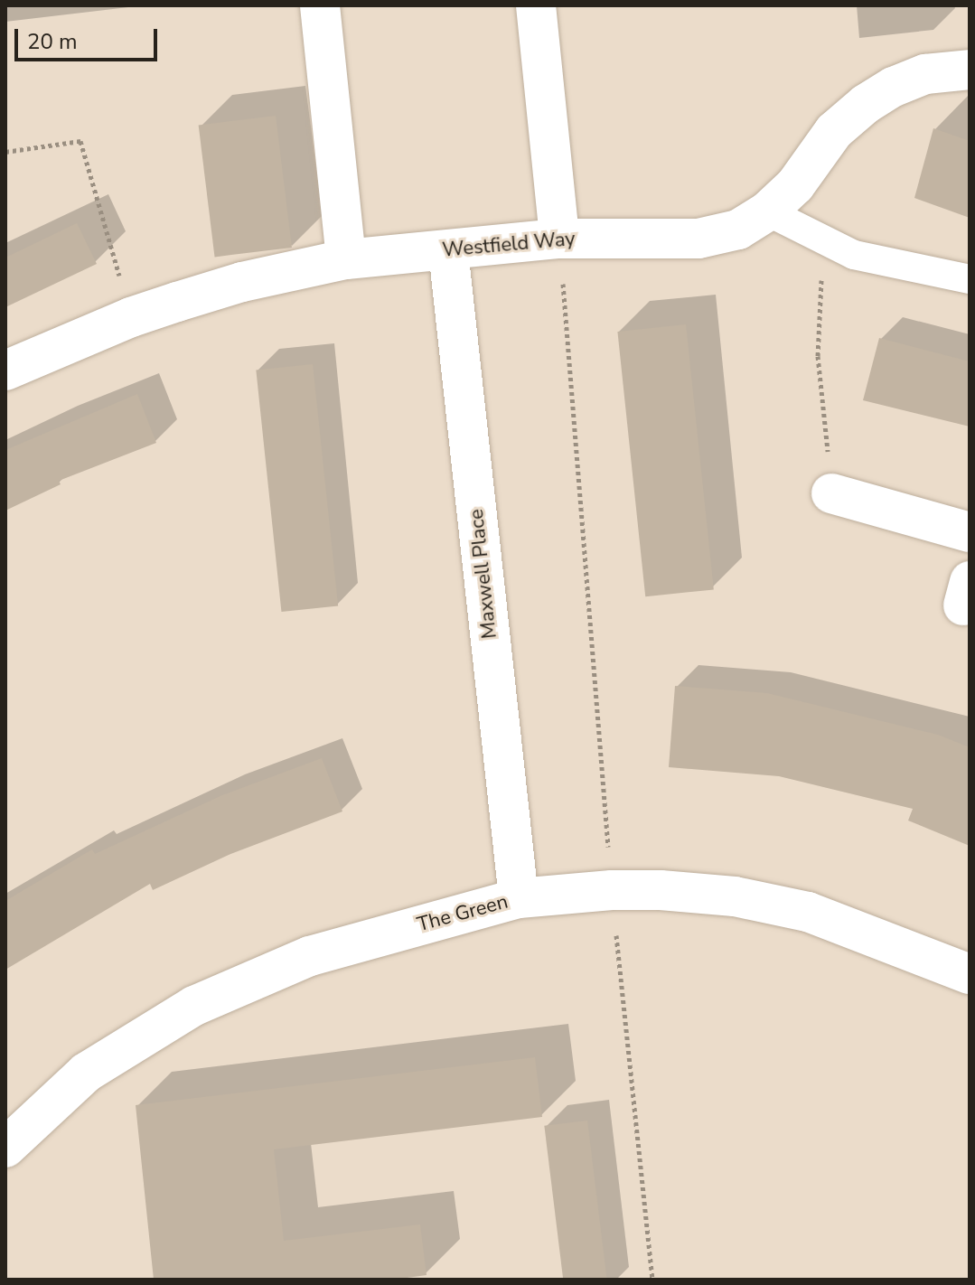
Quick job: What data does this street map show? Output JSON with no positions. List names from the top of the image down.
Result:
{
  "streets": {
    "street": ["Westfield Way", "Maxwell Place", "The Green"]
  },
  "crossings": [
    ["Westfield Way", "Maxwell Place"],
    ["Maxwell Place", "The Green"]
  ],
  "scale_bar": "20 m"
}
